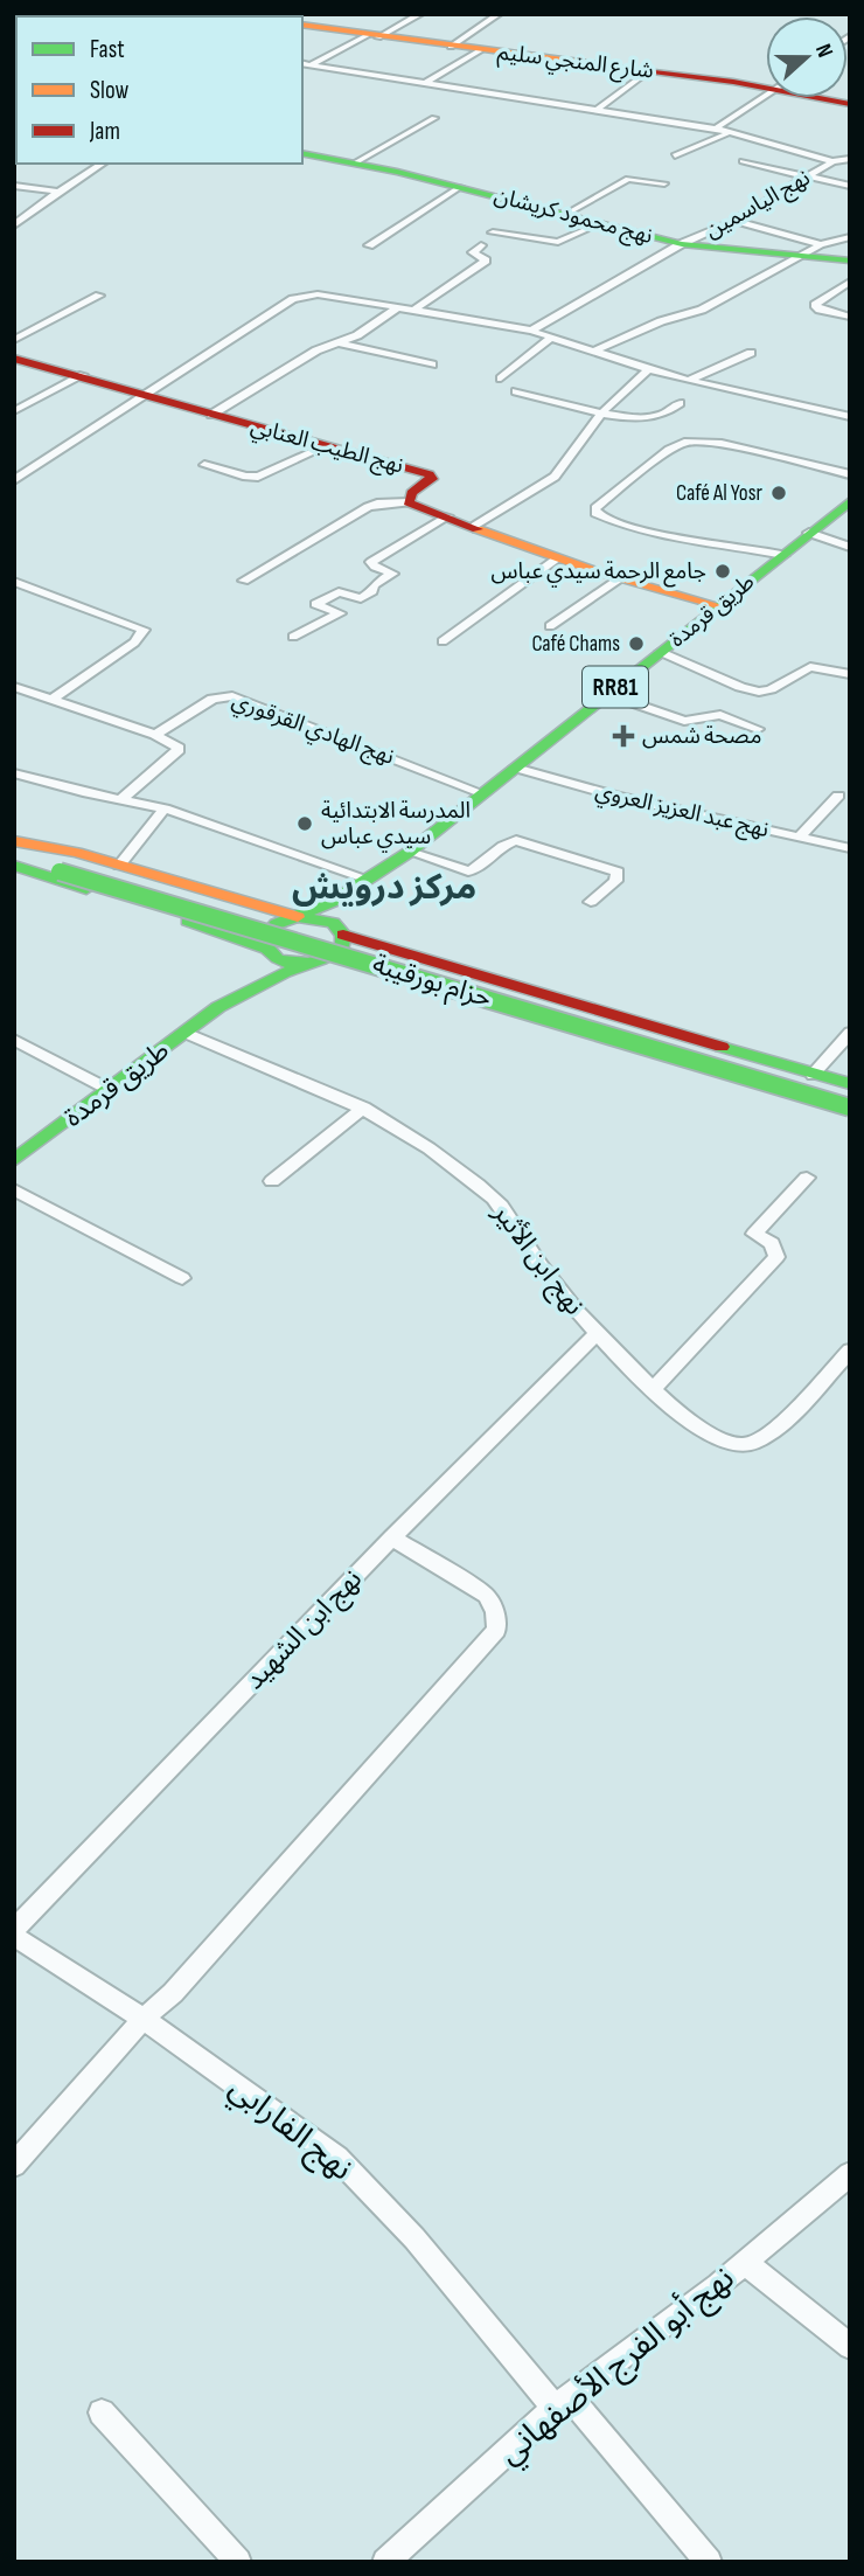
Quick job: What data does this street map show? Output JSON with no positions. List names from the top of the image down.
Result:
{
  "streets": {
    "main road": [
      "شارع المنجي سليم",
      "نهج محمود كريشان",
      "نهج الطيب العنابي",
      "طريق قرمدة",
      "RR81",
      "حزام بورقيبة"
    ],
    "street": [
      "نهج الياسمين",
      "نهج الهادي القرقوري",
      "نهج عبد العزيز العروي",
      "نهج ابن الأثير",
      "نهج ابن الشهيد",
      "نهج الفارابي",
      "نهج أبو الفرج الأصفهاني"
    ]
  },
  "crossings": [
    ["نهج الياسمين", "نهج محمود كريشان"],
    ["نهج الطيب العنابي", "طريق قرمدة"],
    ["طريق قرمدة", "RR81"],
    ["طريق قرمدة", "نهج الهادي القرقوري"],
    ["طريق قرمدة", "نهج عبد العزيز العروي"],
    ["طريق قرمدة", "حزام بورقيبة"],
    ["طريق قرمدة", "نهج ابن الأثير"],
    ["RR81", "حزام بورقيبة"],
    ["نهج ابن الأثير", "نهج ابن الشهيد"],
    ["نهج ابن الشهيد", "نهج الفارابي"],
    ["نهج الفارابي", "نهج أبو الفرج الأصفهاني"]
  ],
  "districts": ["مركز درويش"],
  "places": {
    "other": [
      "Café Al Yosr",
      "جامع الرحمة سيدي عباس",
      "Café Chams",
      "المدرسة الابتدائية سيدي عباس"
    ],
    "health": ["مصحة شمس"]
  },
  "legend": ["Fast", "Slow", "Jam"],
  "north": "right"
}
